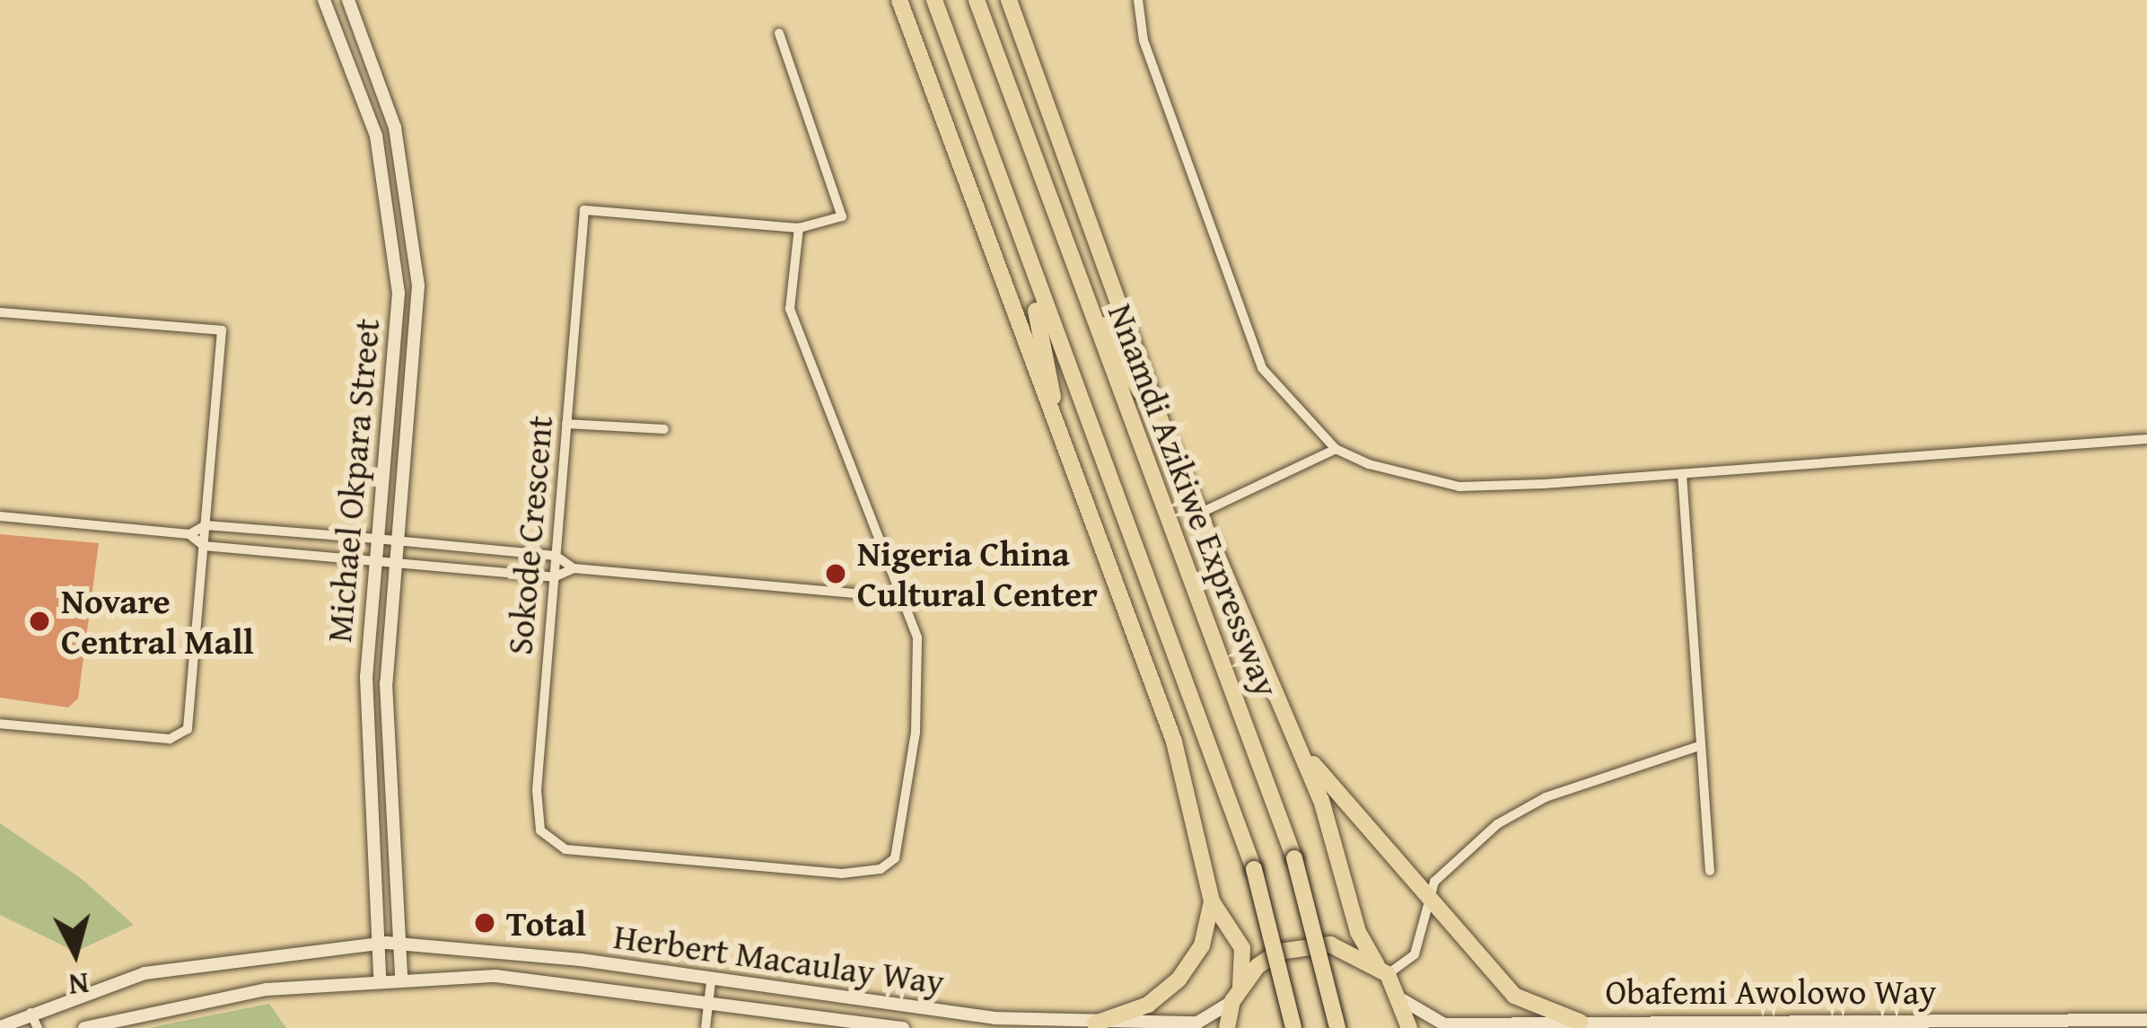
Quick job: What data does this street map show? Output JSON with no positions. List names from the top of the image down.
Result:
{
  "streets": {
    "highway": ["Nnamdi Azikiwe Expressway"],
    "main road": ["Michael Okpara Street", "Herbert Macaulay Way", "Obafemi Awolowo Way"],
    "street": ["Sokode Crescent"]
  },
  "crossings": [
    ["Michael Okpara Street", "Herbert Macaulay Way"],
    ["Nnamdi Azikiwe Expressway", "Obafemi Awolowo Way"]
  ],
  "places": ["Nigeria China Cultural Center", "Novare Central Mall", "Total"],
  "north": "bottom"
}
